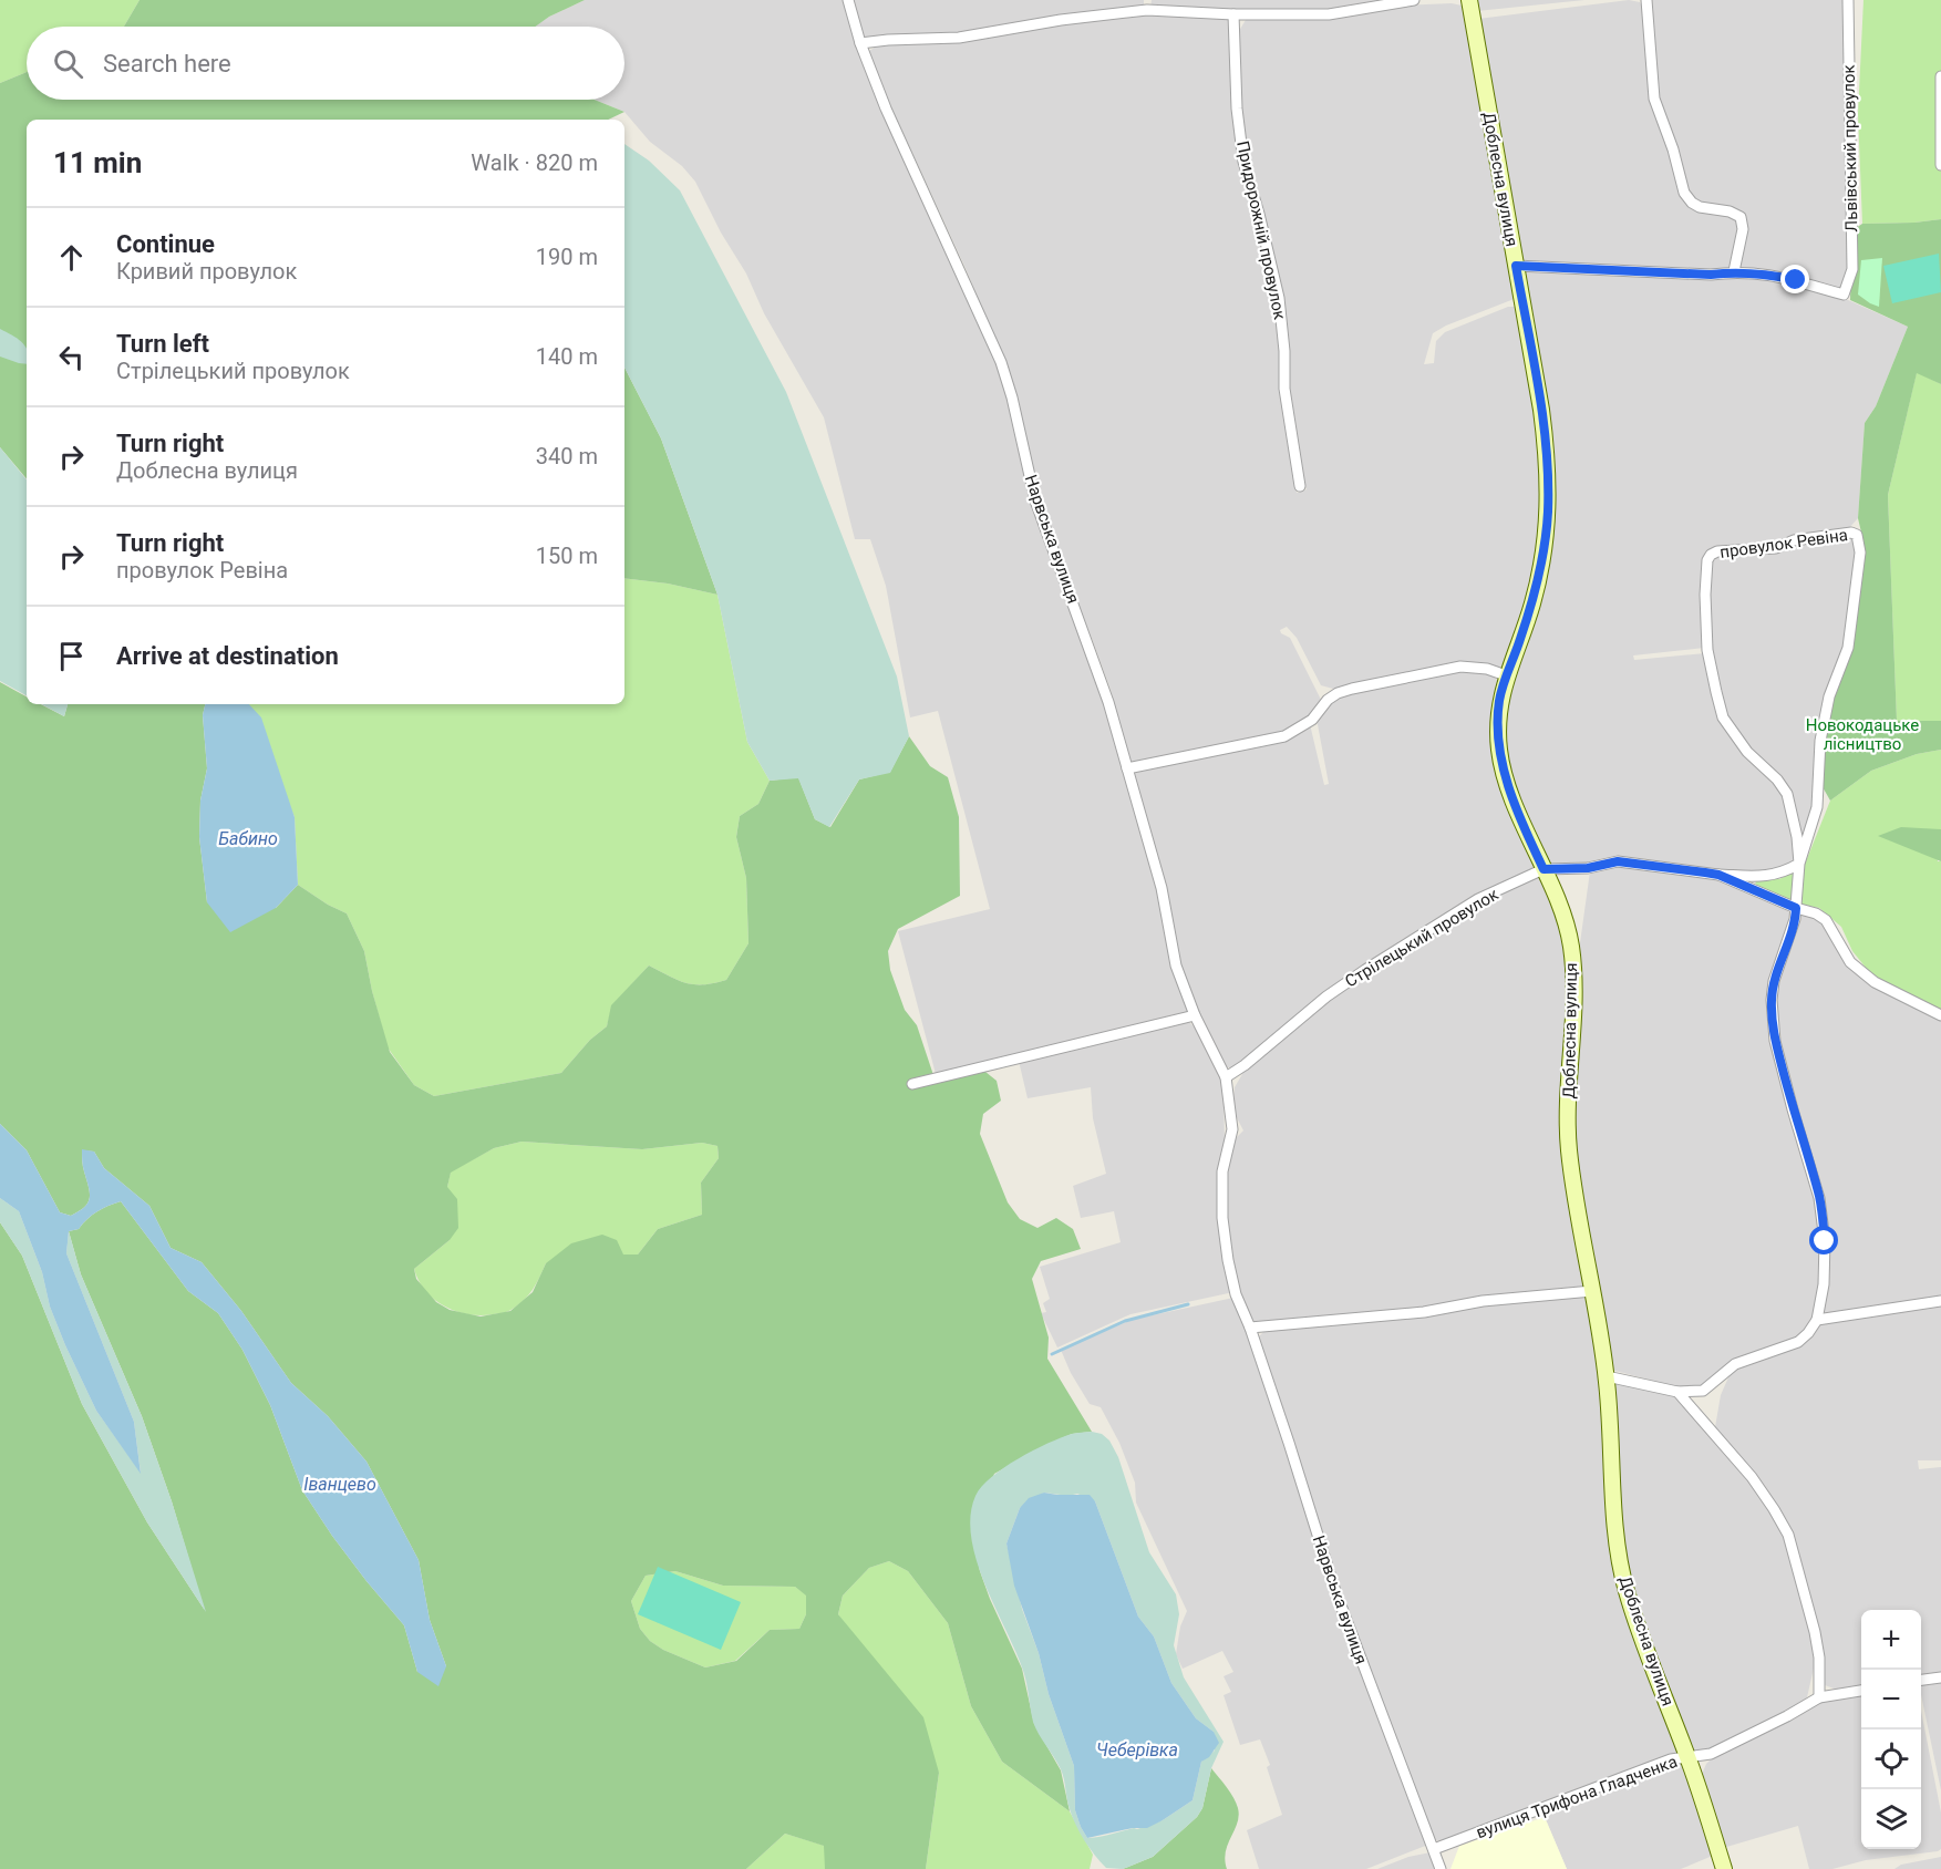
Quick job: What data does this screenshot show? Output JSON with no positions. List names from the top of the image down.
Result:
{
  "streets": {
    "street": [
      "Львівський провулок",
      "Доблесна вулиця",
      "Придорожній провулок",
      "Нарвська вулиця",
      "провулок Ревіна",
      "Стрілецький провулок",
      "вулиця Трифона Гладченка"
    ]
  },
  "crossings": [
    ["Доблесна вулиця", "Стрілецький провулок"],
    ["Доблесна вулиця", "вулиця Трифона Гладченка"],
    ["Нарвська вулиця", "Стрілецький провулок"],
    ["Нарвська вулиця", "вулиця Трифона Гладченка"],
    ["провулок Ревіна", "Стрілецький провулок"]
  ],
  "water": ["Бабино", "Іванцево", "Чеберівка"],
  "parks": ["Новокодацьке лісництво"],
  "page": {
    "search": "Search here",
    "heading": ["11 min", "Walk · 820 m"],
    "list": [
      ["Continue", "Кривий провулок", "190 m"],
      ["Turn left", "Стрілецький провулок", "140 m"],
      ["Turn right", "Доблесна вулиця", "340 m"],
      ["Turn right", "провулок Ревіна", "150 m"],
      "Arrive at destination"
    ],
    "map_buttons": ["+", "−"]
  }
}
